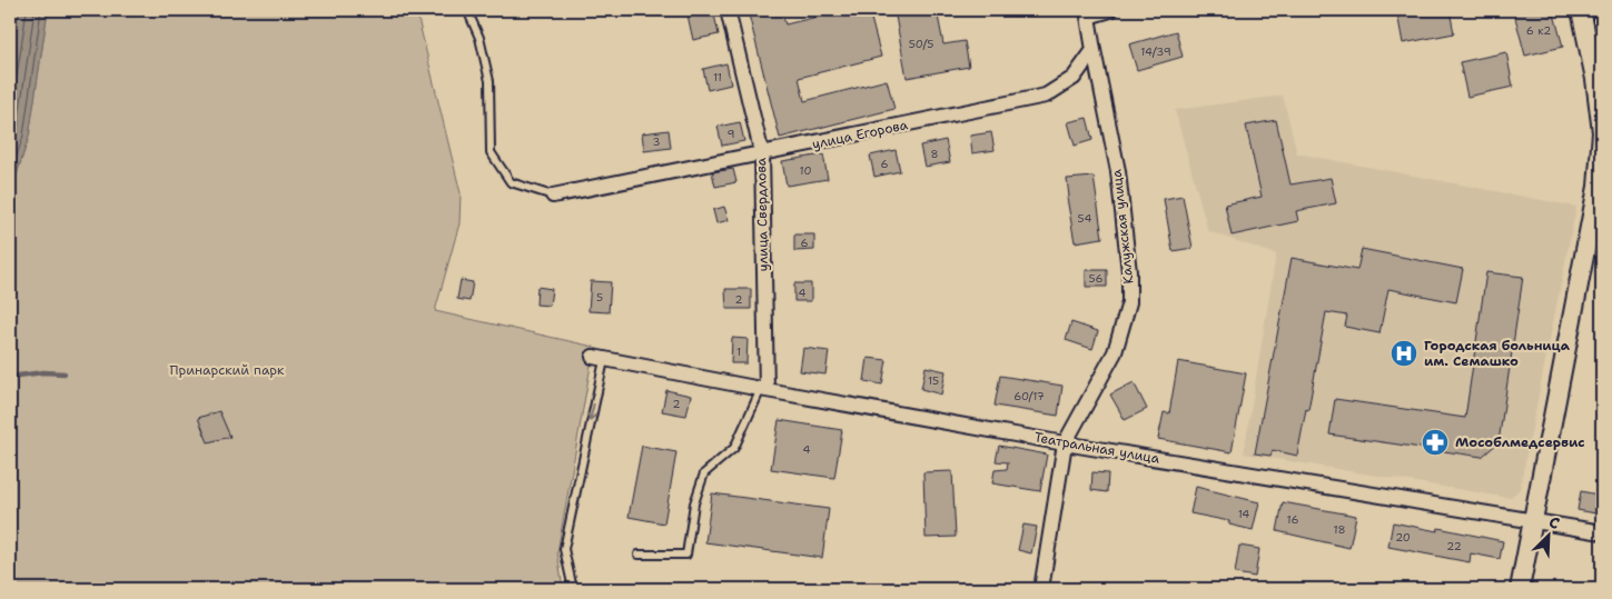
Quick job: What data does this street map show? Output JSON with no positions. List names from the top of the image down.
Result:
{
  "streets": {
    "street": [
      "улица Егорова",
      "улица Свердлова",
      "Калужская улица",
      "Театральная улица"
    ]
  },
  "crossings": [
    ["улица Егорова", "улица Свердлова"],
    ["улица Егорова", "Калужская улица"],
    ["улица Свердлова", "Театральная улица"],
    ["Калужская улица", "Театральная улица"]
  ],
  "parks": ["Принарский парк"],
  "places": {
    "hospital": ["Городская больница им. Семашко"],
    "pharmacy": ["Мособлмедсервис"]
  },
  "house_numbers": [
    "6 к2",
    "50/5",
    "14/39",
    "11",
    "9",
    "3",
    "8",
    "6",
    "10",
    "54",
    "6",
    "56",
    "4",
    "5",
    "2",
    "1",
    "15",
    "60/17",
    "2",
    "4",
    "14",
    "16",
    "18",
    "20",
    "22"
  ],
  "north": "top right"
}
